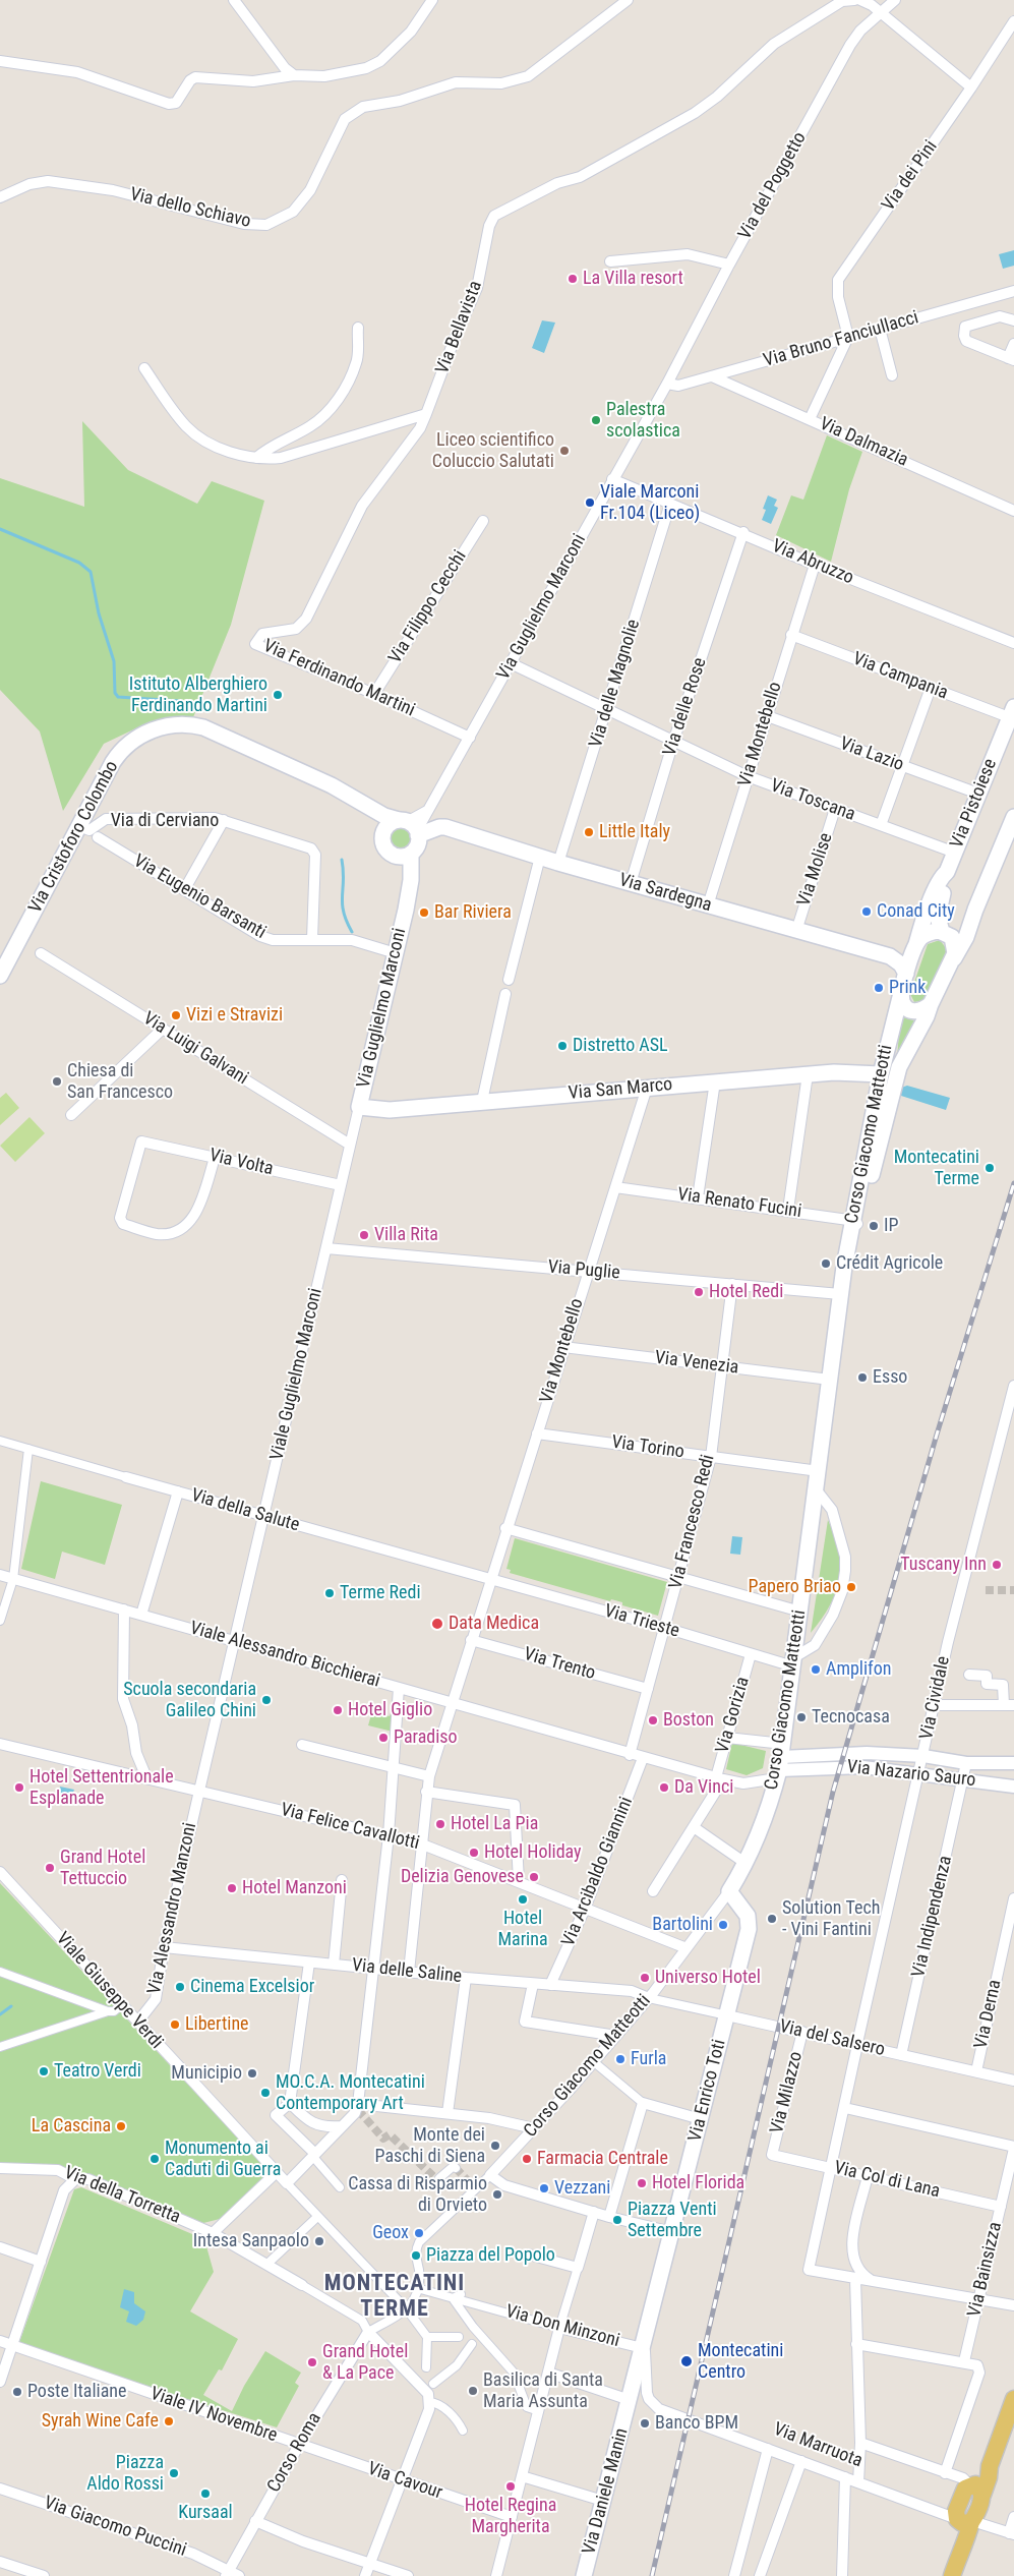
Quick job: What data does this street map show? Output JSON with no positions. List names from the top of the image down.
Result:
{
  "streets": {
    "main road": [
      "Via Guglielmo Marconi",
      "Via Pistoiese",
      "Via Cristoforo Colombo",
      "Via Sardegna",
      "Via San Marco",
      "Corso Giacomo Matteotti",
      "Via Enrico Toti",
      "Via Daniele Manin"
    ],
    "street": [
      "Via dei Pini",
      "Via del Poggetto",
      "Via dello Schiavo",
      "Via Bellavista",
      "Via Bruno Fanciullacci",
      "Via Dalmazia",
      "Via Abruzzo",
      "Via Filippo Cecchi",
      "Via Campania",
      "Via Ferdinando Martini",
      "Via delle Magnolie",
      "Via delle Rose",
      "Via Montebello",
      "Via Lazio",
      "Via Toscana",
      "Via di Cerviano",
      "Via Molise",
      "Via Eugenio Barsanti",
      "Via Luigi Galvani",
      "Via Volta",
      "Via Renato Fucini",
      "Via Puglie",
      "Via Venezia",
      "Viale Guglielmo Marconi",
      "Via Torino",
      "Via della Salute",
      "Via Francesco Redi",
      "Via Trieste",
      "Viale Alessandro Bicchierai",
      "Via Trento",
      "Via Cividale",
      "Via Gorizia",
      "Via Nazario Sauro",
      "Via Felice Cavallotti",
      "Via Arcibaldo Giannini",
      "Via Alessandro Manzoni",
      "Via Indipendenza",
      "Via delle Saline",
      "Viale Giuseppe Verdi",
      "Via Derna",
      "Via del Salsero",
      "Via Milazzo",
      "Via Col di Lana",
      "Via della Torretta",
      "Via Bainsizza",
      "Via Don Minzoni",
      "Viale IV Novembre",
      "Via Marruota",
      "Corso Roma",
      "Via Cavour",
      "Via Giacomo Puccini"
    ]
  },
  "crossings": [
    ["Via dei Pini", "Via Bruno Fanciullacci"],
    ["Via del Poggetto", "Via Bruno Fanciullacci"],
    ["Via del Poggetto", "Via Guglielmo Marconi"],
    ["Via Bellavista", "Via Ferdinando Martini"],
    ["Via Bruno Fanciullacci", "Via Dalmazia"],
    ["Via Bruno Fanciullacci", "Via Guglielmo Marconi"],
    ["Via Abruzzo", "Via Guglielmo Marconi"],
    ["Via Abruzzo", "Via delle Magnolie"],
    ["Via Abruzzo", "Via delle Rose"],
    ["Via Abruzzo", "Via Montebello"],
    ["Via Filippo Cecchi", "Via Ferdinando Martini"],
    ["Via Guglielmo Marconi", "Via Ferdinando Martini"],
    ["Via Guglielmo Marconi", "Via Toscana"],
    ["Via Guglielmo Marconi", "Via Cristoforo Colombo"],
    ["Via Guglielmo Marconi", "Via Sardegna"],
    ["Via Guglielmo Marconi", "Via Eugenio Barsanti"],
    ["Via Guglielmo Marconi", "Via San Marco"],
    ["Via Guglielmo Marconi", "Viale Guglielmo Marconi"],
    ["Via Campania", "Via Montebello"],
    ["Via Campania", "Via Pistoiese"],
    ["Via delle Magnolie", "Via Toscana"],
    ["Via delle Magnolie", "Via Sardegna"],
    ["Via delle Rose", "Via Toscana"],
    ["Via delle Rose", "Via Sardegna"],
    ["Via Montebello", "Via Lazio"],
    ["Via Montebello", "Via Toscana"],
    ["Via Montebello", "Via Sardegna"],
    ["Via Montebello", "Via San Marco"],
    ["Via Montebello", "Via Renato Fucini"],
    ["Via Montebello", "Via Puglie"],
    ["Via Montebello", "Via Venezia"],
    ["Via Montebello", "Via Torino"],
    ["Via Montebello", "Via della Salute"],
    ["Via Montebello", "Via Trieste"],
    ["Via Montebello", "Viale Alessandro Bicchierai"],
    ["Via Montebello", "Via Trento"],
    ["Via Lazio", "Via Pistoiese"],
    ["Via Toscana", "Via Pistoiese"],
    ["Via Toscana", "Via Molise"],
    ["Via Pistoiese", "Corso Giacomo Matteotti"],
    ["Via di Cerviano", "Via Cristoforo Colombo"],
    ["Via di Cerviano", "Via Eugenio Barsanti"],
    ["Via Cristoforo Colombo", "Via Sardegna"],
    ["Via Molise", "Via Sardegna"],
    ["Via Sardegna", "Corso Giacomo Matteotti"],
    ["Via Luigi Galvani", "Viale Guglielmo Marconi"],
    ["Via San Marco", "Corso Giacomo Matteotti"],
    ["Via San Marco", "Viale Guglielmo Marconi"],
    ["Corso Giacomo Matteotti", "Via Renato Fucini"],
    ["Corso Giacomo Matteotti", "Via Puglie"],
    ["Corso Giacomo Matteotti", "Via Venezia"],
    ["Corso Giacomo Matteotti", "Via Torino"],
    ["Corso Giacomo Matteotti", "Via Trieste"],
    ["Corso Giacomo Matteotti", "Viale Alessandro Bicchierai"],
    ["Corso Giacomo Matteotti", "Via Nazario Sauro"],
    ["Corso Giacomo Matteotti", "Via Felice Cavallotti"],
    ["Corso Giacomo Matteotti", "Via delle Saline"],
    ["Corso Giacomo Matteotti", "Via del Salsero"],
    ["Corso Giacomo Matteotti", "Via Enrico Toti"],
    ["Via Volta", "Viale Guglielmo Marconi"],
    ["Via Puglie", "Viale Guglielmo Marconi"],
    ["Via Puglie", "Via Francesco Redi"],
    ["Via Venezia", "Via Francesco Redi"],
    ["Viale Guglielmo Marconi", "Via della Salute"],
    ["Viale Guglielmo Marconi", "Viale Alessandro Bicchierai"],
    ["Viale Guglielmo Marconi", "Via Alessandro Manzoni"],
    ["Via Torino", "Via Francesco Redi"],
    ["Via della Salute", "Via Trieste"],
    ["Via Francesco Redi", "Via Trieste"],
    ["Via Francesco Redi", "Viale Alessandro Bicchierai"],
    ["Via Francesco Redi", "Via Trento"],
    ["Via Trieste", "Via Gorizia"],
    ["Viale Alessandro Bicchierai", "Via Gorizia"],
    ["Viale Alessandro Bicchierai", "Via Nazario Sauro"],
    ["Viale Alessandro Bicchierai", "Via Arcibaldo Giannini"],
    ["Viale Alessandro Bicchierai", "Via Alessandro Manzoni"],
    ["Via Cividale", "Via Nazario Sauro"],
    ["Via Cividale", "Via del Salsero"],
    ["Via Cividale", "Via Col di Lana"],
    ["Via Nazario Sauro", "Via Indipendenza"],
    ["Via Felice Cavallotti", "Via Arcibaldo Giannini"],
    ["Via Felice Cavallotti", "Via Alessandro Manzoni"],
    ["Via Arcibaldo Giannini", "Via delle Saline"],
    ["Via Alessandro Manzoni", "Via delle Saline"],
    ["Via Alessandro Manzoni", "Viale Giuseppe Verdi"],
    ["Via Indipendenza", "Via del Salsero"],
    ["Via delle Saline", "Via del Salsero"],
    ["Via Derna", "Via del Salsero"],
    ["Via del Salsero", "Via Enrico Toti"],
    ["Via del Salsero", "Via Milazzo"],
    ["Via Enrico Toti", "Via Don Minzoni"],
    ["Via Enrico Toti", "Via Daniele Manin"],
    ["Via Milazzo", "Via Col di Lana"],
    ["Via Col di Lana", "Via Bainsizza"],
    ["Via della Torretta", "Corso Roma"],
    ["Via Don Minzoni", "Via Daniele Manin"],
    ["Viale IV Novembre", "Corso Roma"],
    ["Viale IV Novembre", "Via Cavour"],
    ["Via Marruota", "Via Daniele Manin"],
    ["Corso Roma", "Via Cavour"],
    ["Corso Roma", "Via Giacomo Puccini"]
  ],
  "districts": ["MONTECATINI TERME"],
  "places": [
    "La Villa resort",
    "Palestra scolastica",
    "Liceo scientifico Coluccio Salutati",
    "Viale Marconi Fr.104 (Liceo)",
    "Istituto Alberghiero Ferdinando Martini",
    "Little Italy",
    "Conad City",
    "Bar Riviera",
    "Prink",
    "Vizi e Stravizi",
    "Distretto ASL",
    "Chiesa di San Francesco",
    "Montecatini Terme",
    "IP",
    "Villa Rita",
    "Crédit Agricole",
    "Hotel Redi",
    "Esso",
    "Tuscany Inn",
    "Papero Briao",
    "Terme Redi",
    "Data Medica",
    "Amplifon",
    "Scuola secondaria Galileo Chini",
    "Hotel Giglio",
    "Tecnocasa",
    "Boston",
    "Paradiso",
    "Hotel Settentrionale Esplanade",
    "Da Vinci",
    "Hotel La Pia",
    "Hotel Holiday",
    "Grand Hotel Tettuccio",
    "Delizia Genovese",
    "Hotel Manzoni",
    "Hotel Marina",
    "Solution Tech - Vini Fantini",
    "Bartolini",
    "Universo Hotel",
    "Cinema Excelsior",
    "Libertine",
    "Furla",
    "Teatro Verdi",
    "Municipio",
    "MO.C.A. Montecatini Contemporary Art",
    "La Cascina",
    "Monte dei Paschi di Siena",
    "Monumento ai Caduti di Guerra",
    "Farmacia Centrale",
    "Hotel Florida",
    "Vezzani",
    "Cassa di Risparmio di Orvieto",
    "Piazza Venti Settembre",
    "Geox",
    "Intesa Sanpaolo",
    "Piazza del Popolo",
    "Montecatini Centro",
    "Grand Hotel & La Pace",
    "Basilica di Santa Maria Assunta",
    "Poste Italiane",
    "Syrah Wine Cafe",
    "Banco BPM",
    "Piazza Aldo Rossi",
    "Hotel Regina Margherita",
    "Kursaal"
  ]
}
